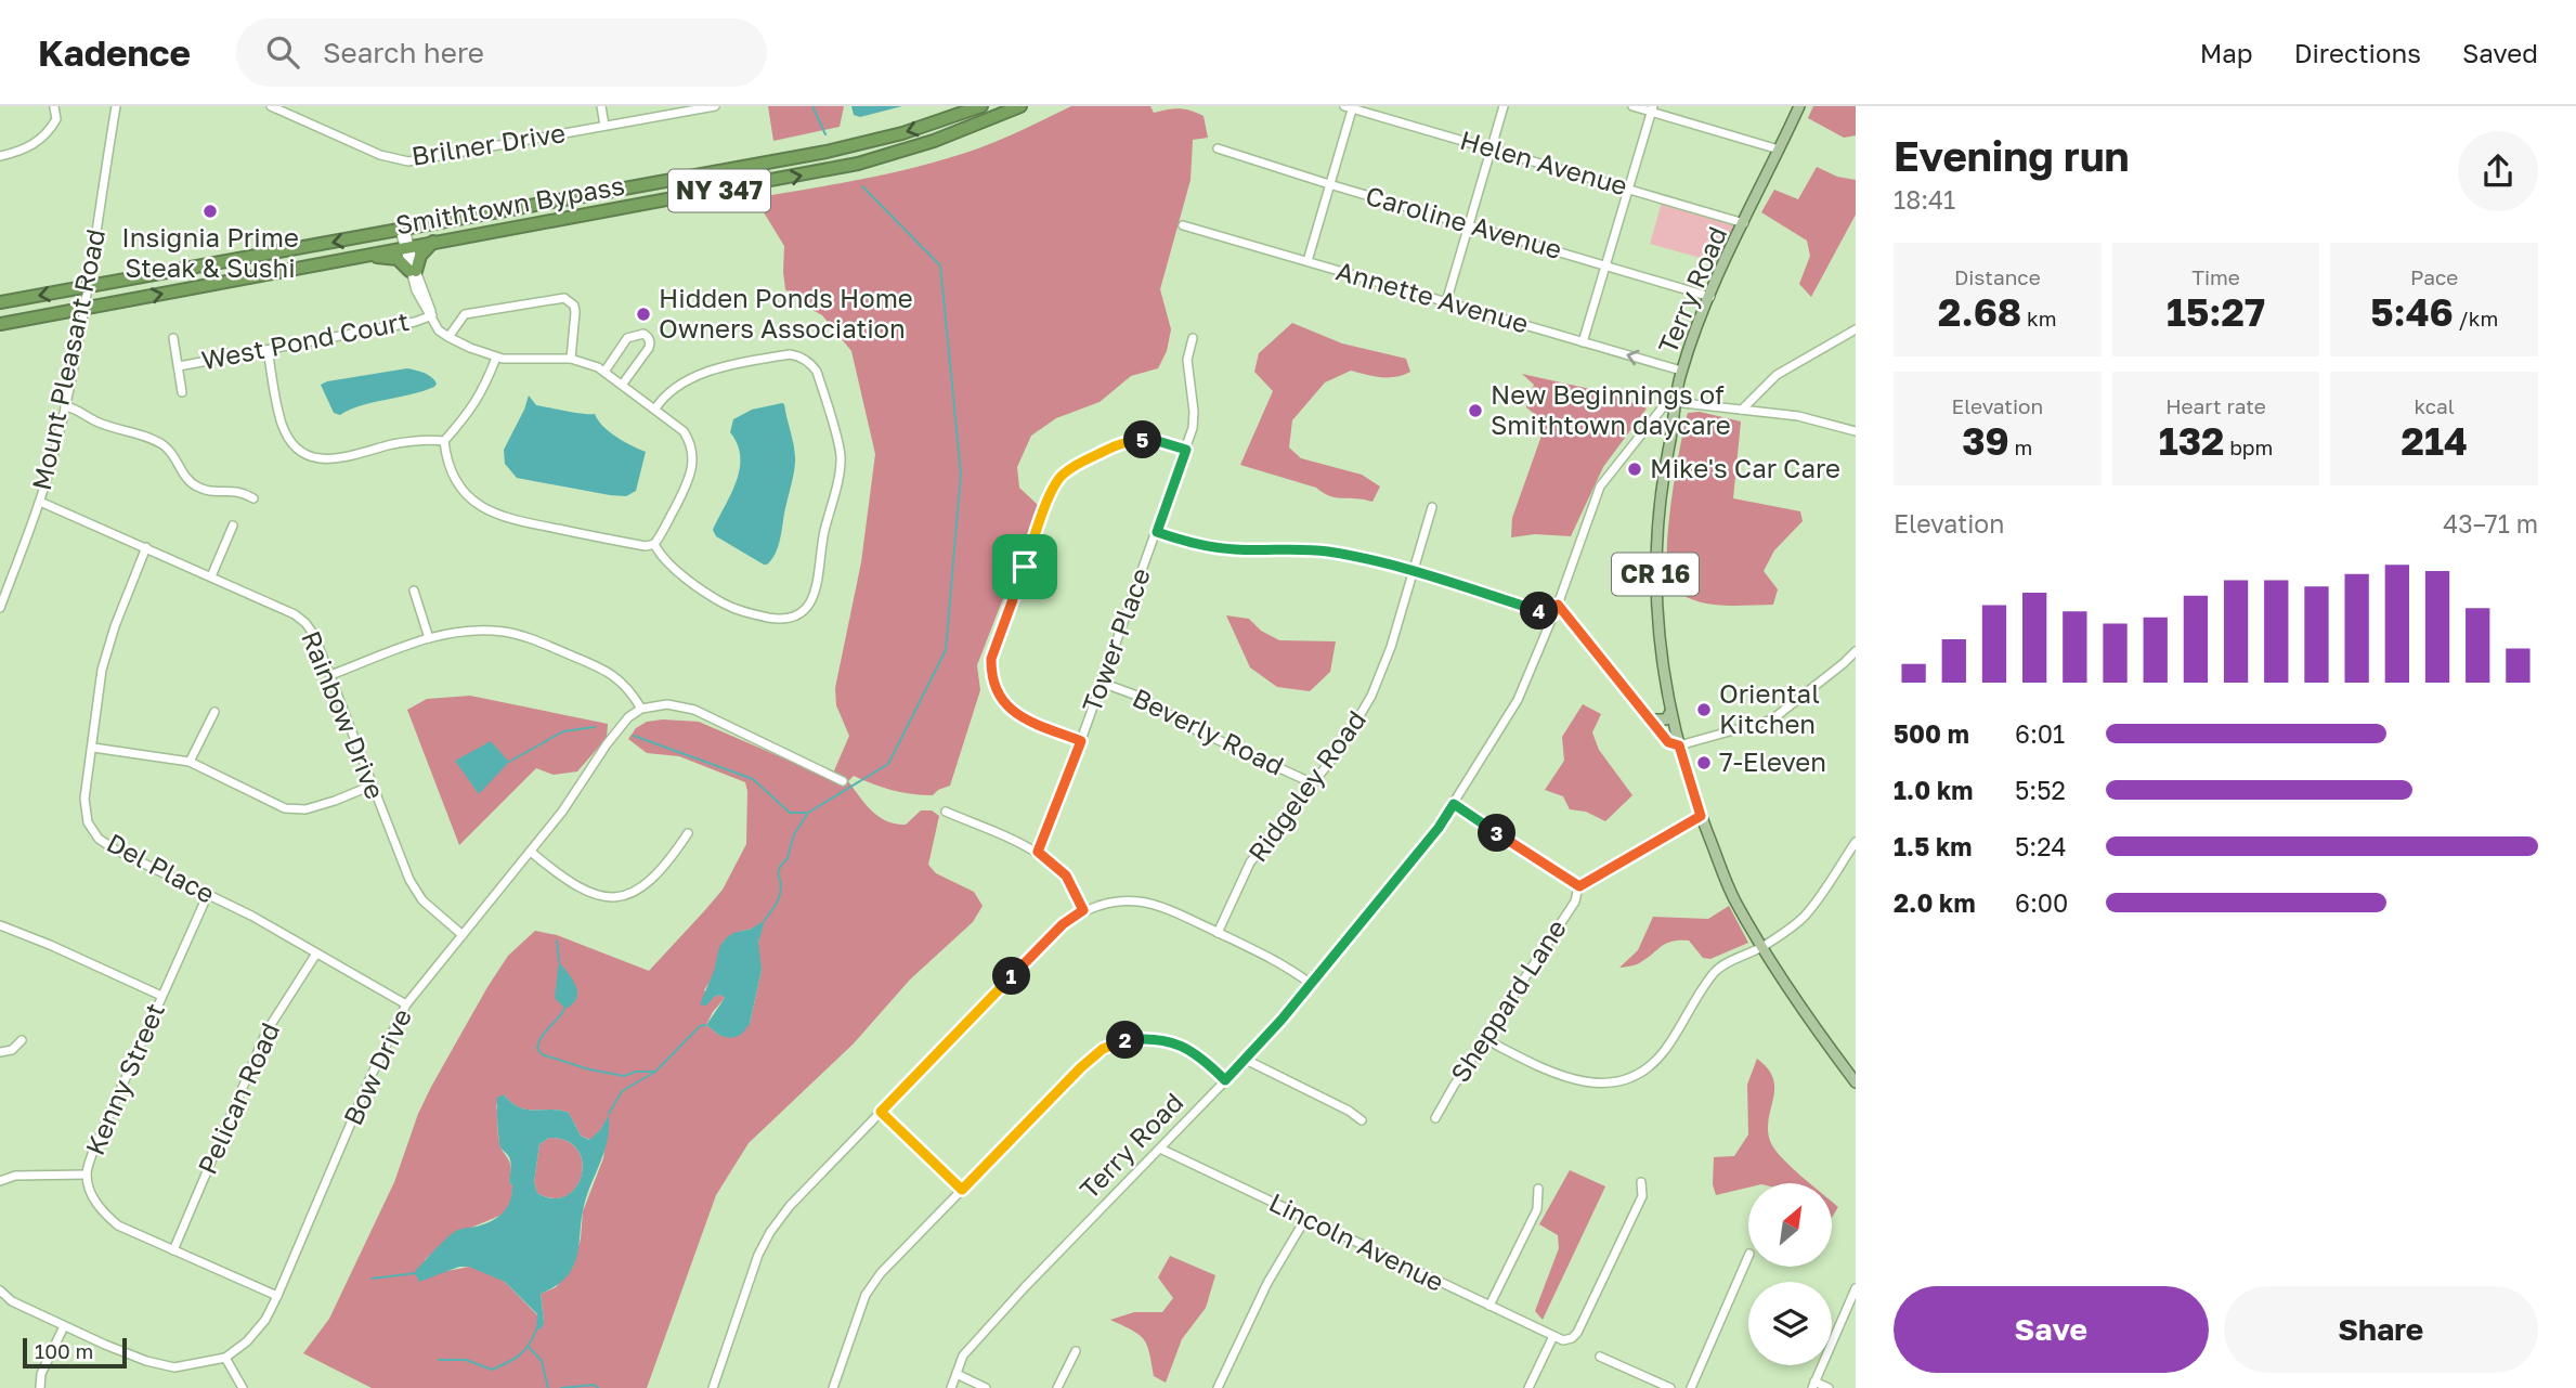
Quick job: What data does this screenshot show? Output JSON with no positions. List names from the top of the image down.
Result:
{
  "streets": {
    "highway": ["NY 347", "Smithtown Bypass"],
    "main road": ["Terry Road", "CR 16"],
    "street": [
      "Brilner Drive",
      "Helen Avenue",
      "Caroline Avenue",
      "Annette Avenue",
      "West Pond Court",
      "Mount Pleasant Road",
      "Tower Place",
      "Rainbow Drive",
      "Beverly Road",
      "Ridgeley Road",
      "Del Place",
      "Sheppard Lane",
      "Bow Drive",
      "Kenny Street",
      "Pelican Road",
      "Lincoln Avenue"
    ]
  },
  "crossings": [
    ["Helen Avenue", "Terry Road"],
    ["Smithtown Bypass", "Mount Pleasant Road"],
    ["Caroline Avenue", "Terry Road"],
    ["Terry Road", "Annette Avenue"],
    ["Terry Road", "CR 16"],
    ["Terry Road", "Lincoln Avenue"],
    ["Mount Pleasant Road", "Rainbow Drive"],
    ["Tower Place", "Beverly Road"],
    ["Rainbow Drive", "Del Place"],
    ["Rainbow Drive", "Bow Drive"],
    ["Beverly Road", "Ridgeley Road"],
    ["Del Place", "Bow Drive"],
    ["Del Place", "Kenny Street"],
    ["Del Place", "Pelican Road"],
    ["Bow Drive", "Kenny Street"],
    ["Kenny Street", "Pelican Road"]
  ],
  "places": [
    "Insignia Prime Steak & Sushi",
    "Hidden Ponds Home Owners Association",
    "New Beginnings of Smithtown daycare",
    "Mike's Car Care",
    "Oriental Kitchen",
    "7-Eleven"
  ],
  "scale_bar": "100 m",
  "north": "top right",
  "page": {
    "header": "Kadence",
    "search": "Search here",
    "nav": ["Map", "Directions", "Saved"],
    "heading": ["Evening run", "18:41"],
    "stats": [
      ["Distance", "2.68 km"],
      ["Time", "15:27"],
      ["Pace", "5:46 /km"],
      ["Elevation", "39 m"],
      ["Heart rate", "132 bpm"],
      ["kcal", "214"]
    ],
    "pins": [
      "5",
      "4",
      "3",
      "1",
      "2"
    ],
    "chart": ["Elevation", "43–71 m"],
    "list": [
      {
        "name": "500 m",
        "note": "6:01"
      },
      {
        "name": "1.0 km",
        "note": "5:52"
      },
      {
        "name": "1.5 km",
        "note": "5:24"
      },
      {
        "name": "2.0 km",
        "note": "6:00"
      }
    ],
    "buttons": ["Save", "Share"],
    "scale": "100 m"
  }
}
